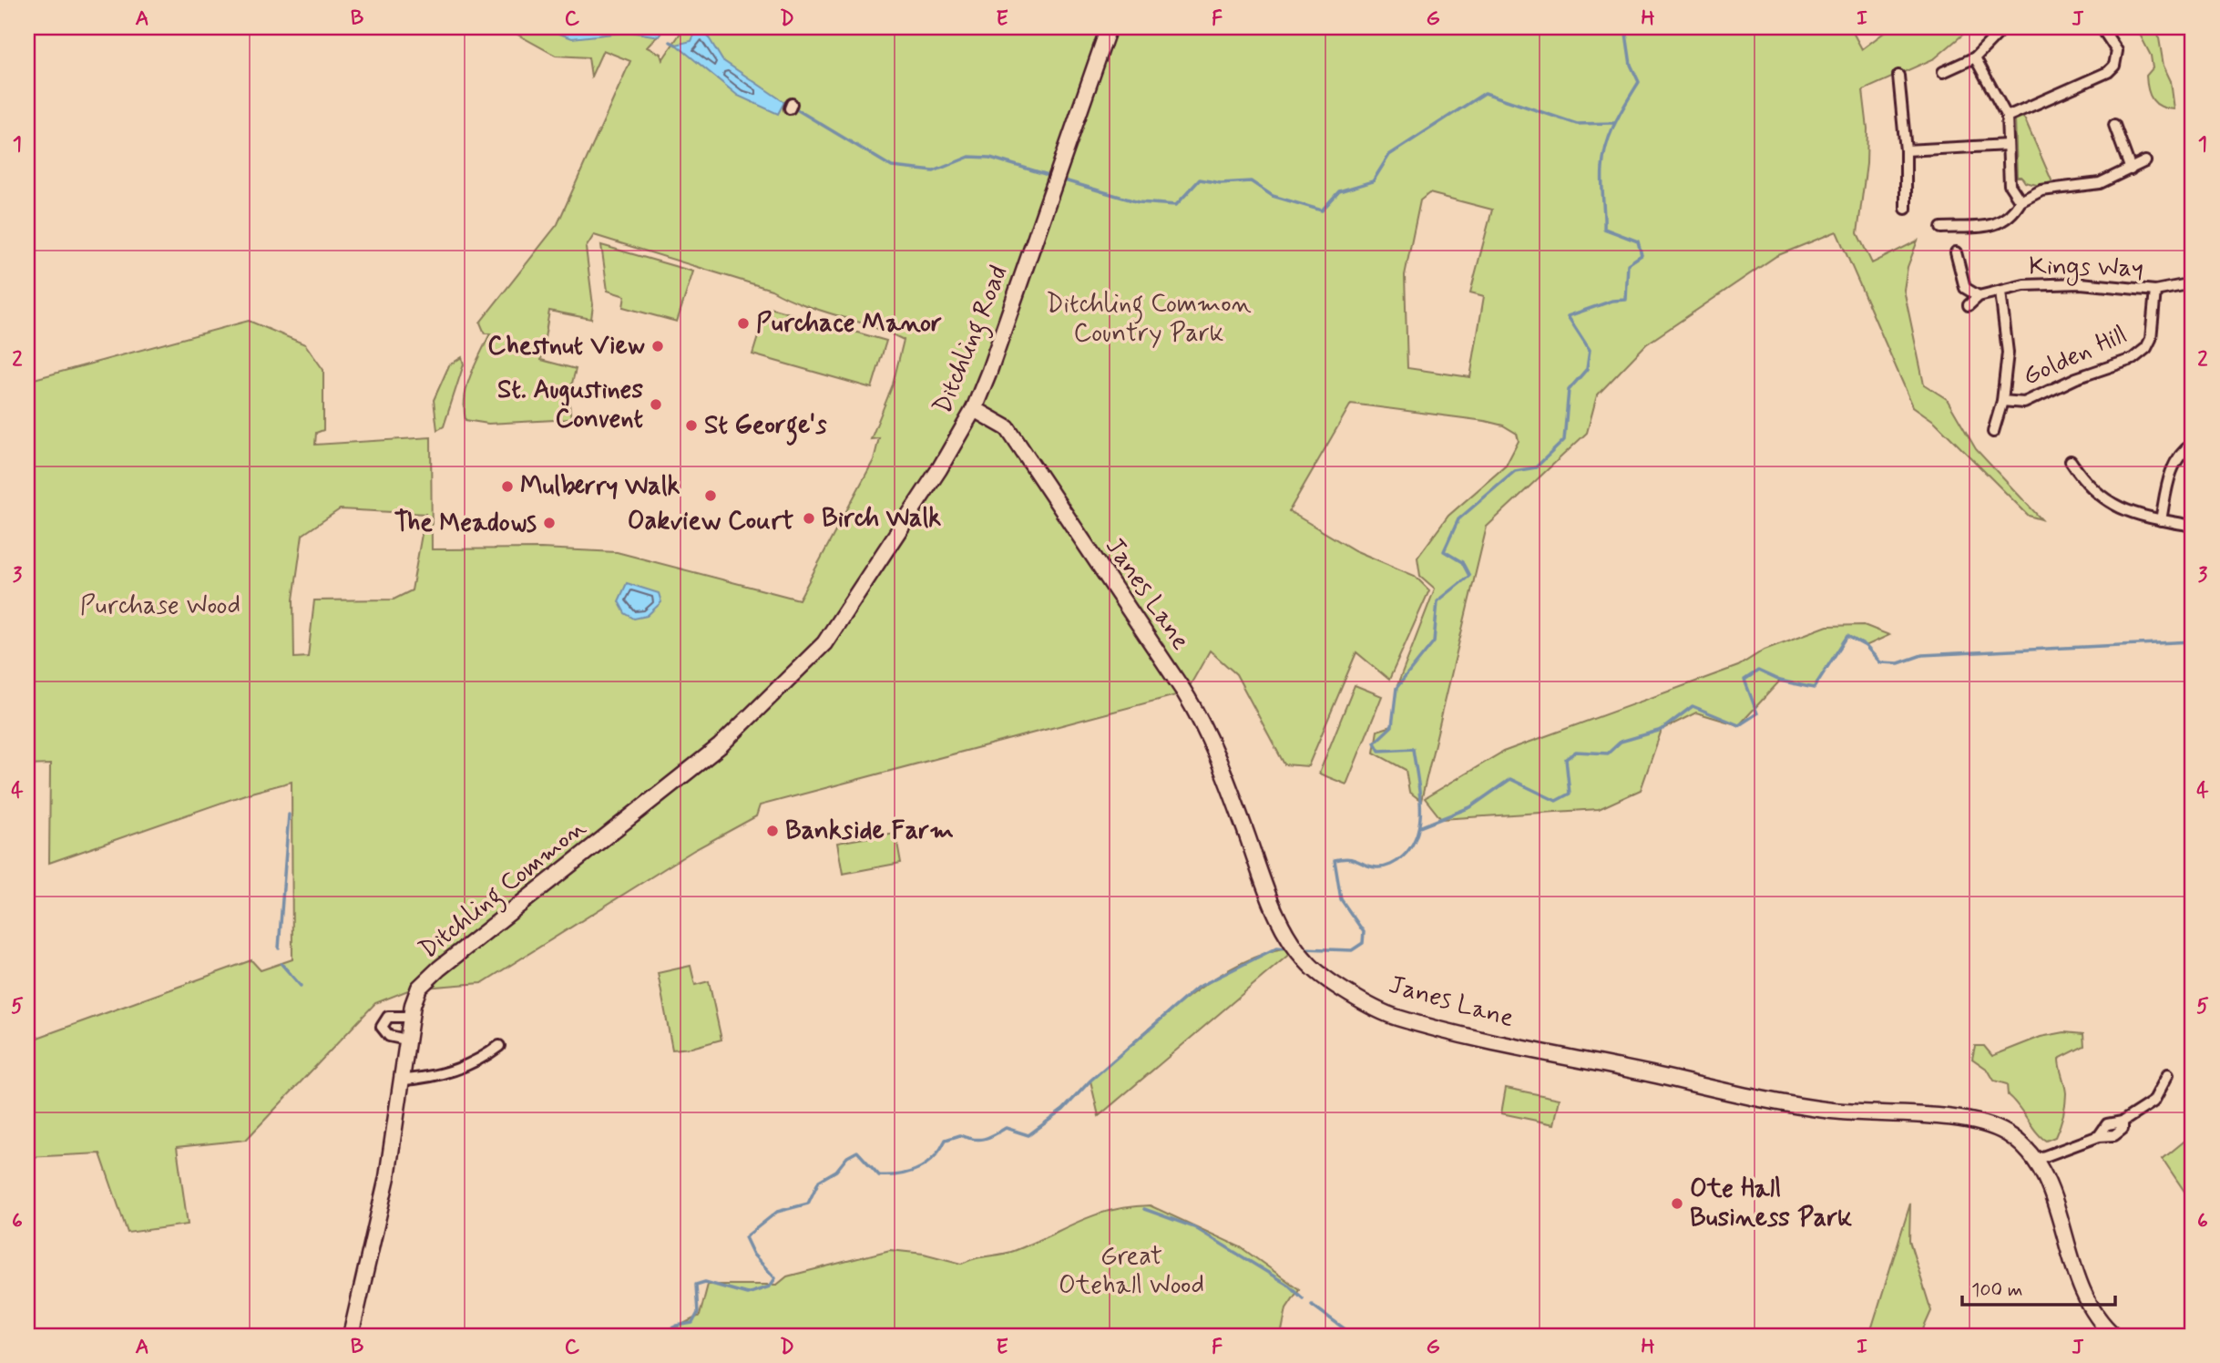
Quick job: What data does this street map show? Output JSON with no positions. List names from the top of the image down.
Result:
{
  "streets": {
    "street": [
      "Kings Way",
      "Ditchling Road",
      "Golden Hill",
      "Janes Lane",
      "Ditchling Common"
    ]
  },
  "crossings": [
    ["Kings Way", "Golden Hill"],
    ["Ditchling Road", "Janes Lane"],
    ["Ditchling Road", "Ditchling Common"]
  ],
  "parks": ["Ditchling Common Country Park", "Purchase Wood", "Great Otehall Wood"],
  "places": [
    "Purchace Manor",
    "Chestnut View",
    "St. Augustines Convent",
    "St George's",
    "Mulberry Walk",
    "Oakview Court",
    "Birch Walk",
    "The Meadows",
    "Bankside Farm",
    "Ote Hall Business Park"
  ],
  "scale_bar": "100 m",
  "grid": {
    "columns": [
      "A",
      "B",
      "C",
      "D",
      "E",
      "F",
      "G",
      "H",
      "I",
      "J"
    ],
    "rows": [
      "1",
      "2",
      "3",
      "4",
      "5",
      "6"
    ]
  }
}
